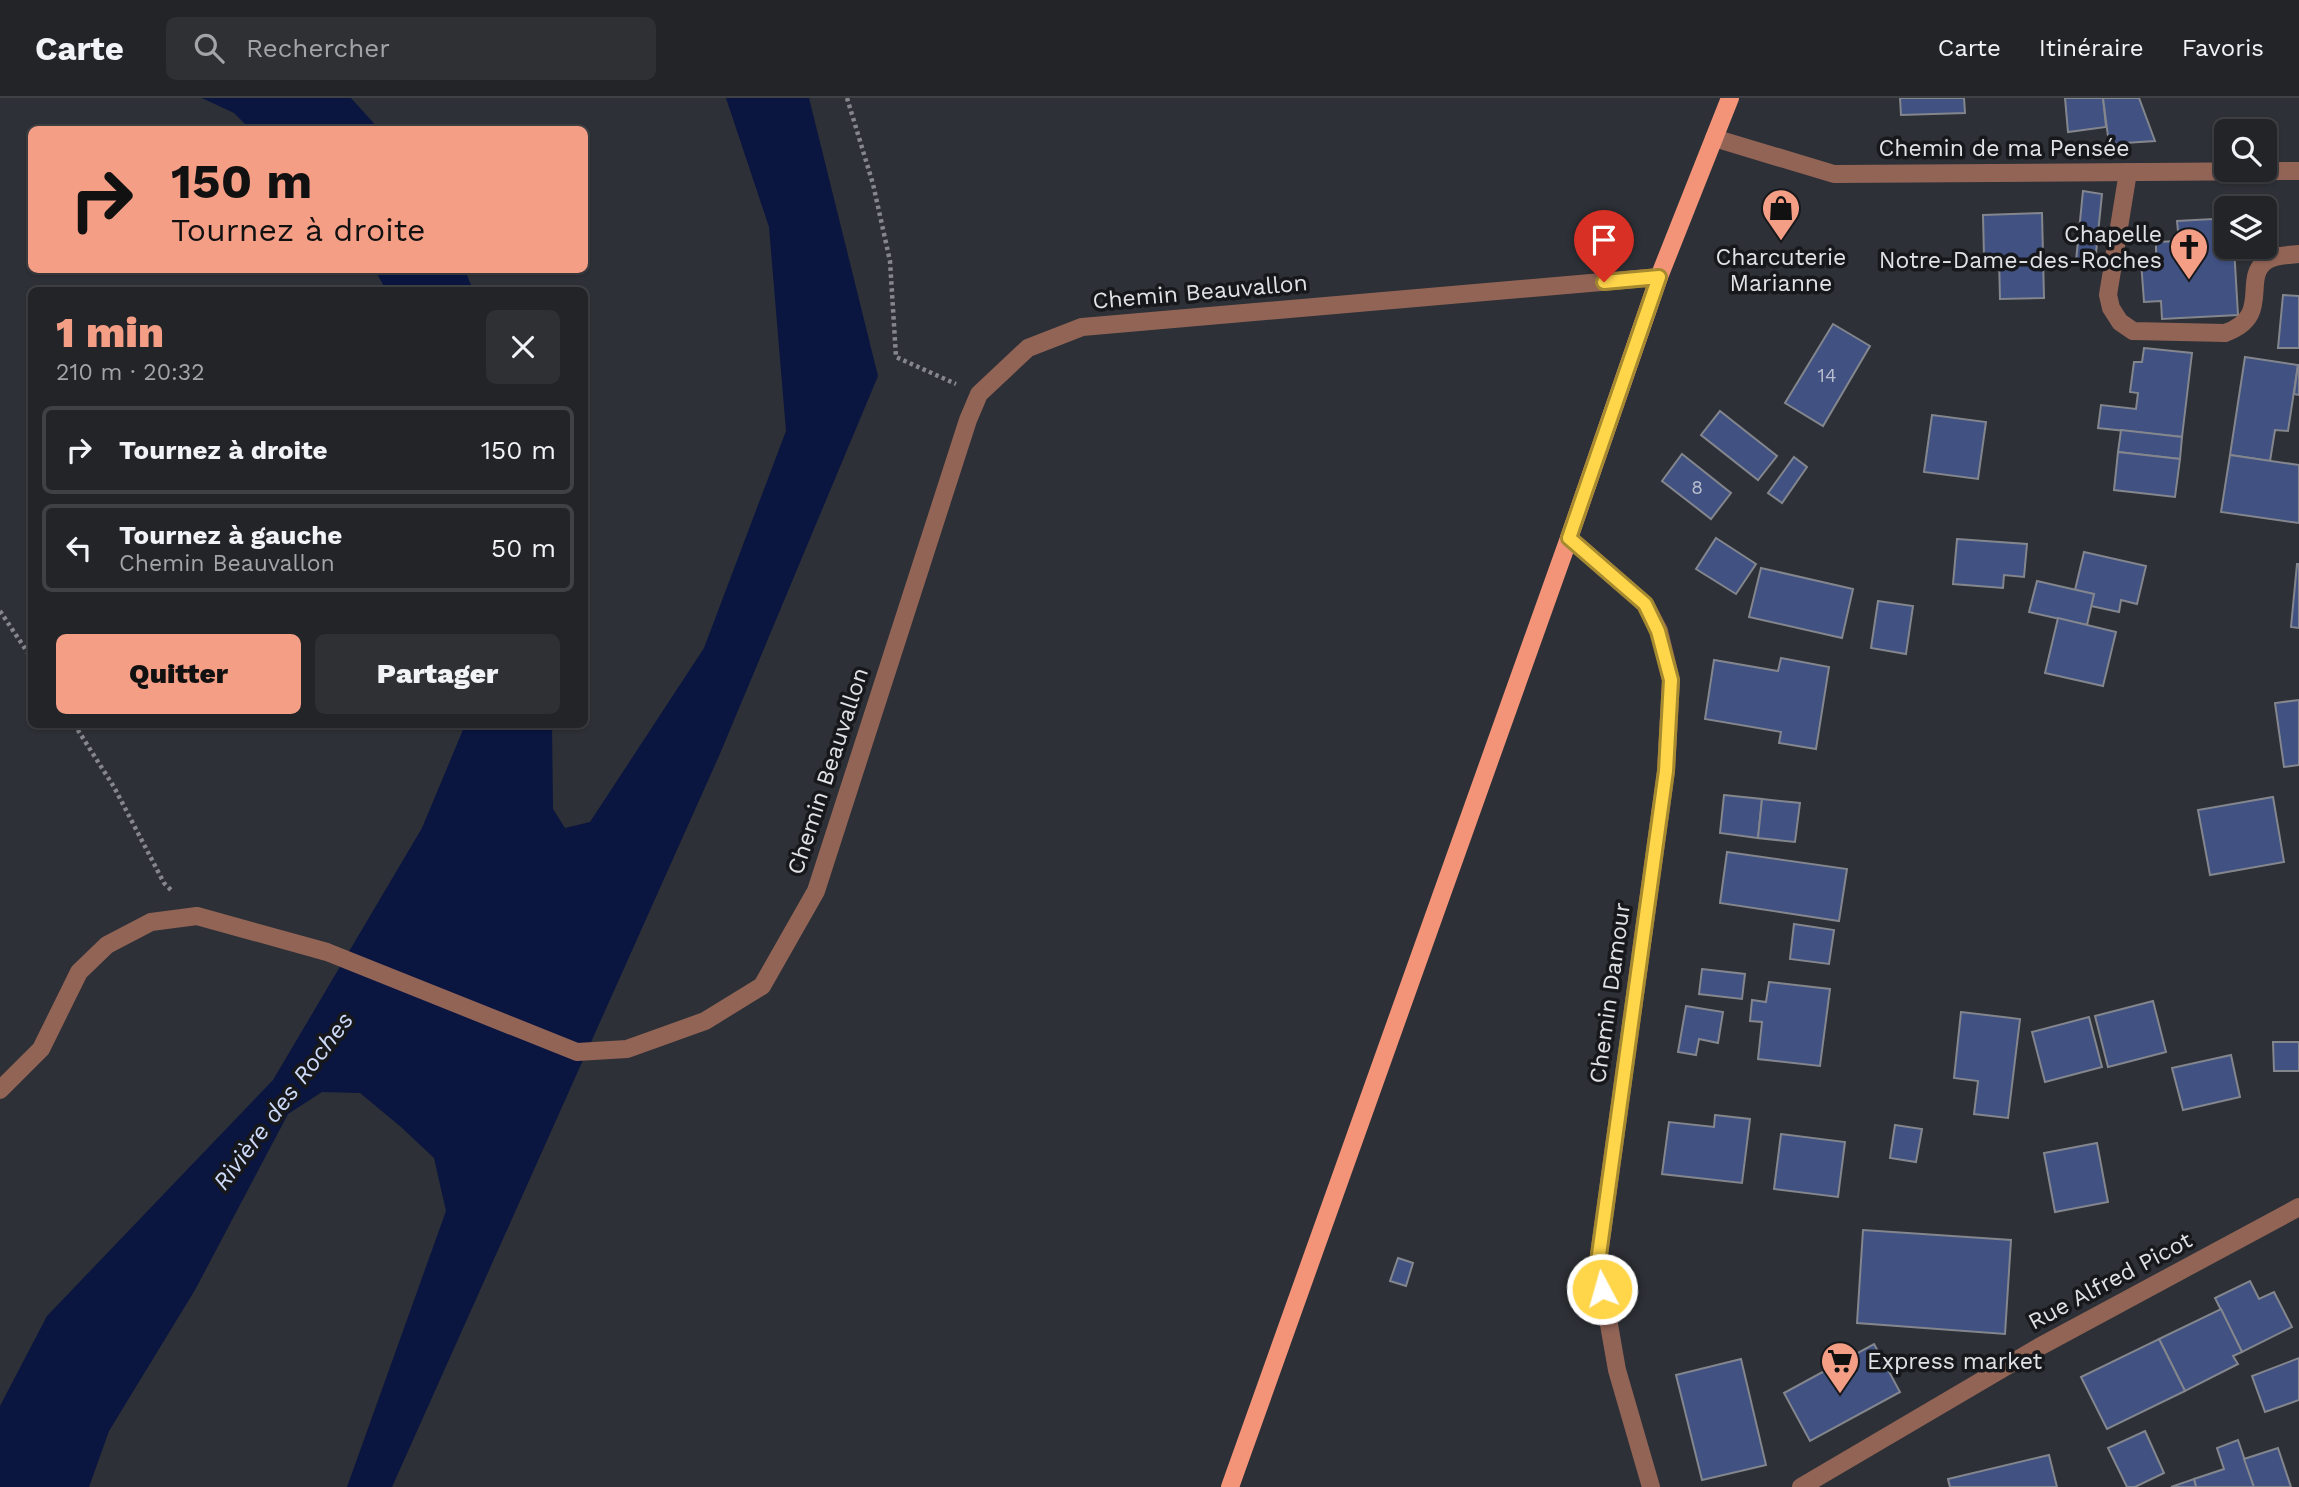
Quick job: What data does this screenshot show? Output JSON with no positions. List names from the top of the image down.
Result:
{
  "streets": {
    "street": [
      "Chemin de ma Pensée",
      "Chemin Beauvallon",
      "Chemin Damour",
      "Rue Alfred Picot"
    ]
  },
  "water": ["Rivière des Roches"],
  "places": {
    "shop": ["Charcuterie Marianne"],
    "church": ["Chapelle Notre-Dame-des-Roches"],
    "supermarket": ["Express market"]
  },
  "house_numbers": ["14", "8"],
  "page": {
    "header": "Carte",
    "search": "Rechercher",
    "nav": ["Carte", "Itinéraire", "Favoris"],
    "turn": ["150 m", "Tournez à droite"],
    "heading": ["1 min", "210 m · 20:32"],
    "list": [
      {
        "name": "Tournez à droite",
        "value": "150 m"
      },
      {
        "name": "Tournez à gauche",
        "note": "Chemin Beauvallon",
        "value": "50 m"
      }
    ],
    "buttons": ["Quitter", "Partager"]
  }
}
